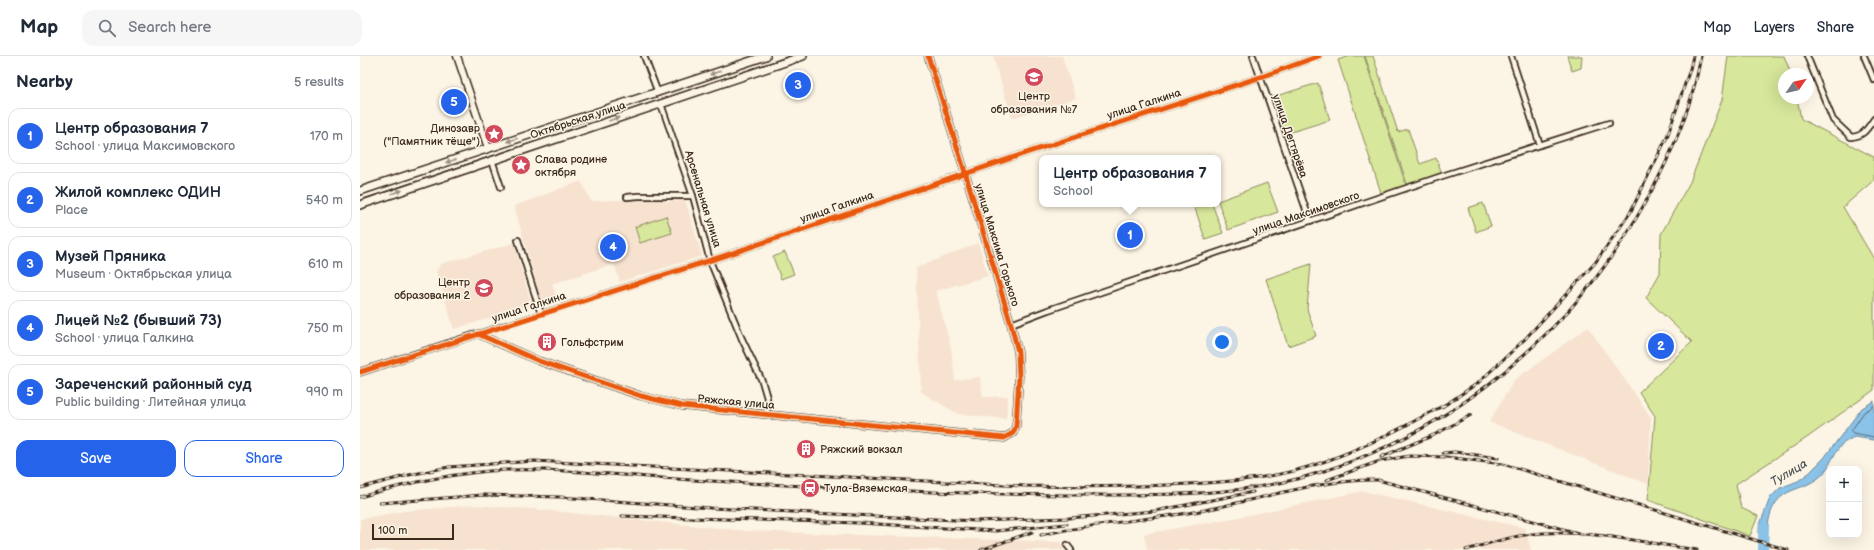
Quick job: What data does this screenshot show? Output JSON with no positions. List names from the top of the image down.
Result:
{
  "streets": {
    "main road": ["Октябрьская улица", "Арсенальная улица"],
    "street": [
      "улица Галкина",
      "улица Дегтярёва",
      "улица Максимовского",
      "улица Максима Горького",
      "Ряжская улица"
    ]
  },
  "crossings": [
    ["улица Галкина", "улица Дегтярёва"],
    ["улица Галкина", "Арсенальная улица"],
    ["улица Галкина", "улица Максима Горького"],
    ["улица Галкина", "Ряжская улица"],
    ["Октябрьская улица", "Арсенальная улица"],
    ["улица Дегтярёва", "улица Максимовского"],
    ["Арсенальная улица", "Ряжская улица"],
    ["улица Максимовского", "улица Максима Горького"],
    ["улица Максима Горького", "Ряжская улица"]
  ],
  "water": ["Тулица"],
  "places": {
    "school or university": ["Центр образования №7", "Центр образования 2"],
    "place": ["Динозавр (\"Памятник тёще\")", "Слава родине октября"],
    "building": ["Гольфстрим", "Ряжский вокзал"],
    "station": ["Тула-Вяземская"]
  },
  "scale_bar": "100 m",
  "north": "top right",
  "page": {
    "header": "Map",
    "search": "Search here",
    "nav": ["Map", "Layers", "Share"],
    "heading": ["Nearby", "5 results"],
    "pins": [
      "3",
      "5",
      "1",
      "4",
      "2"
    ],
    "list": [
      {
        "mark": "1",
        "name": "Центр образования 7",
        "note": "School · улица Максимовского",
        "value": "170 m"
      },
      {
        "mark": "2",
        "name": "Жилой комплекс ОДИН",
        "note": "Place",
        "value": "540 m"
      },
      {
        "mark": "3",
        "name": "Музей Пряника",
        "note": "Museum · Октябрьская улица",
        "value": "610 m"
      },
      {
        "mark": "4",
        "name": "Лицей №2 (бывший 73)",
        "note": "School · улица Галкина",
        "value": "750 m"
      },
      {
        "mark": "5",
        "name": "Зареченский районный суд",
        "note": "Public building · Литейная улица",
        "value": "990 m"
      }
    ],
    "popup": ["Центр образования 7", "School"],
    "buttons": ["Save", "Share"],
    "map_buttons": ["+", "−"],
    "scale": "100 m"
  }
}
